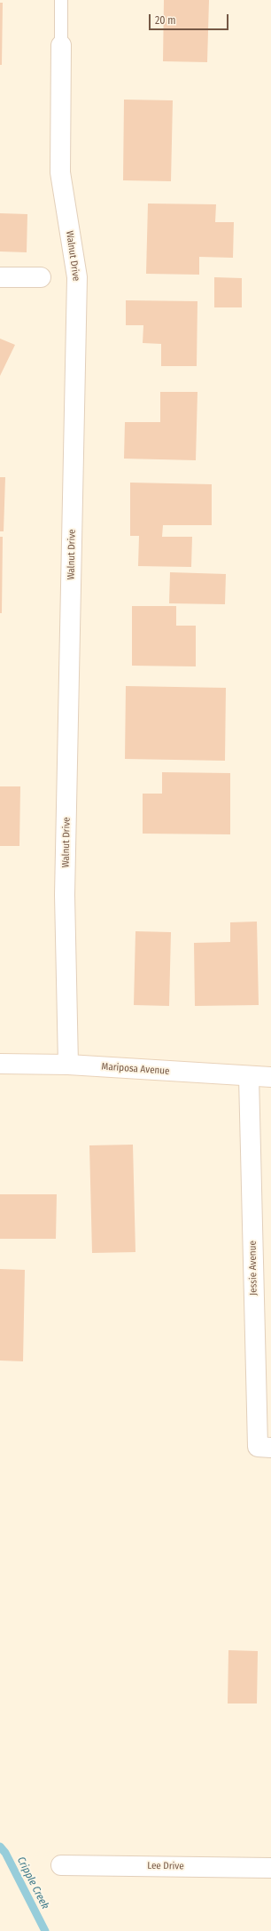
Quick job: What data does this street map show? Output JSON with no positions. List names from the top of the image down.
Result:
{
  "streets": {
    "street": [
      "Walnut Drive",
      "Mariposa Avenue",
      "Jessie Avenue",
      "Lee Drive"
    ]
  },
  "crossings": [
    ["Walnut Drive", "Mariposa Avenue"],
    ["Mariposa Avenue", "Jessie Avenue"]
  ],
  "water": ["Cripple Creek"],
  "scale_bar": "20 m"
}
